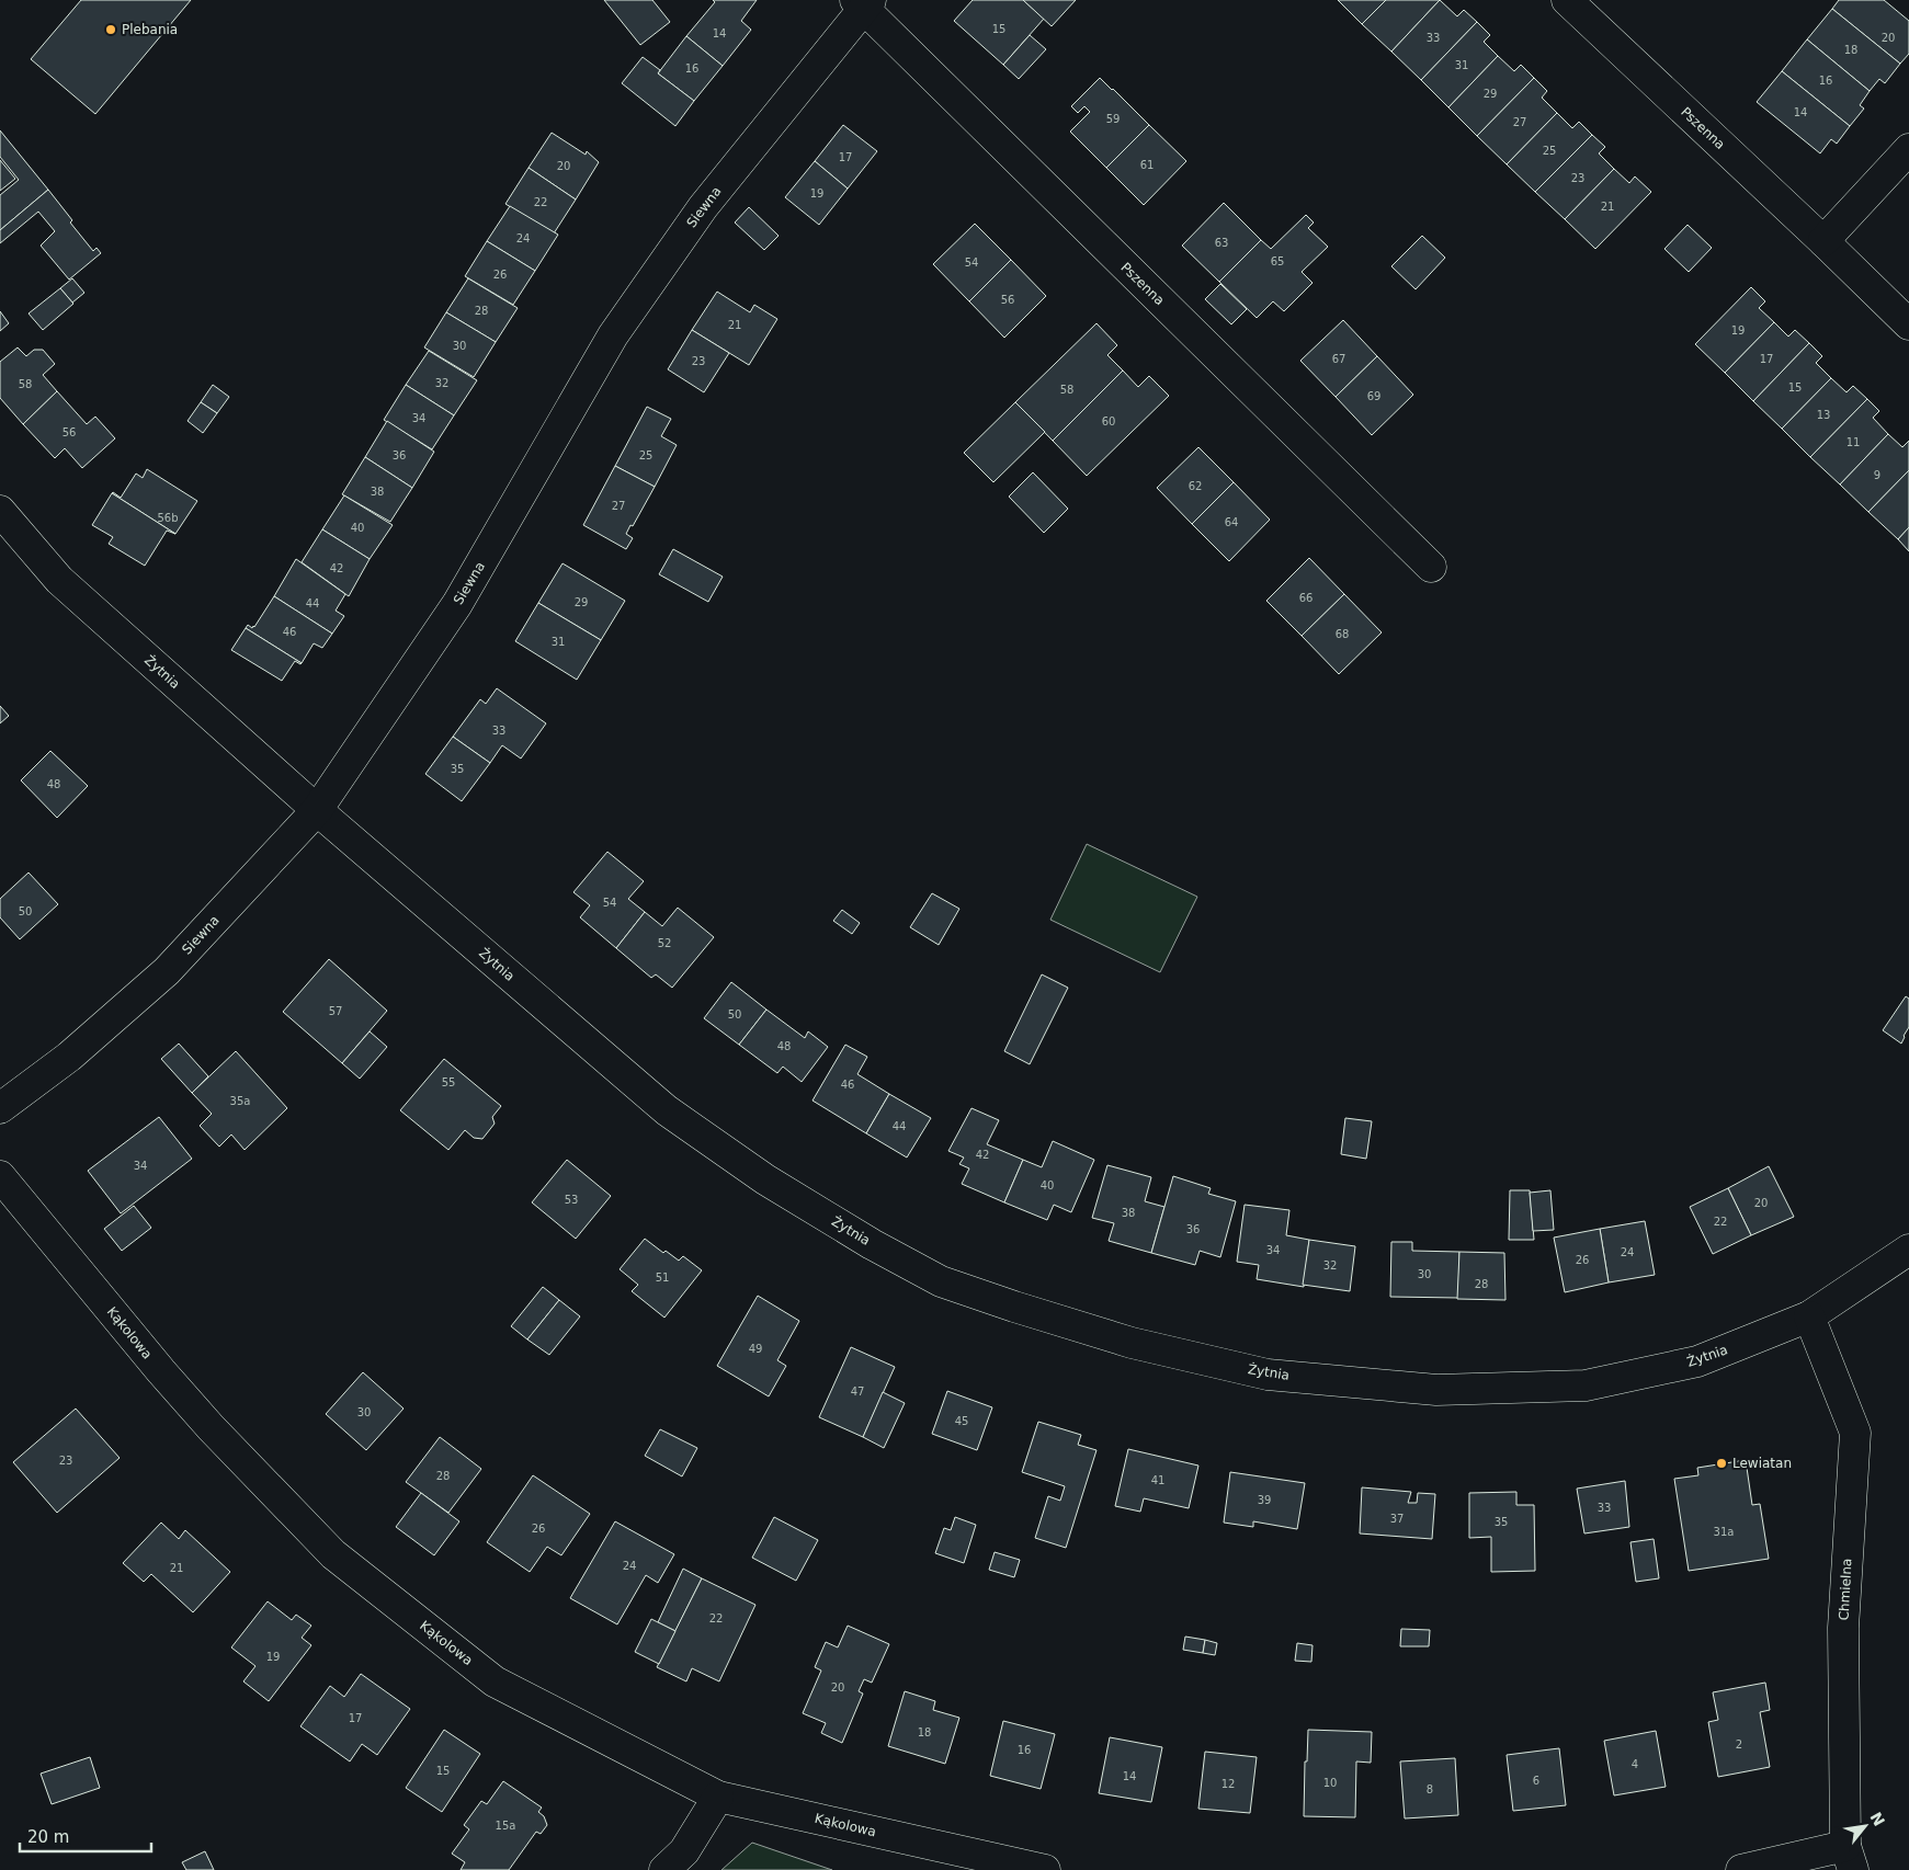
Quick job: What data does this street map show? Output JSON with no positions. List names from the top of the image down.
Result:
{
  "streets": {
    "street": [
      "Pszenna",
      "Siewna",
      "Żytnia",
      "Kąkolowa",
      "Chmielna"
    ]
  },
  "crossings": [
    ["Pszenna", "Siewna"],
    ["Siewna", "Żytnia"],
    ["Żytnia", "Chmielna"]
  ],
  "places": ["Plebania", "Lewiatan"],
  "house_numbers": [
    "15",
    "14",
    "33",
    "20",
    "18",
    "31",
    "16",
    "16",
    "29",
    "14",
    "59",
    "27",
    "25",
    "17",
    "61",
    "20",
    "23",
    "19",
    "22",
    "21",
    "24",
    "63",
    "65",
    "54",
    "26",
    "56",
    "28",
    "21",
    "19",
    "30",
    "67",
    "17",
    "23",
    "32",
    "58",
    "15",
    "58",
    "69",
    "13",
    "34",
    "60",
    "56",
    "11",
    "36",
    "25",
    "9",
    "62",
    "38",
    "27",
    "56b",
    "64",
    "40",
    "42",
    "66",
    "29",
    "44",
    "46",
    "68",
    "31",
    "33",
    "35",
    "48",
    "54",
    "50",
    "52",
    "57",
    "50",
    "48",
    "55",
    "46",
    "35a",
    "44",
    "42",
    "34",
    "40",
    "53",
    "20",
    "38",
    "22",
    "36",
    "34",
    "24",
    "26",
    "32",
    "30",
    "51",
    "28",
    "49",
    "47",
    "30",
    "45",
    "23",
    "28",
    "41",
    "39",
    "33",
    "37",
    "35",
    "26",
    "31a",
    "24",
    "21",
    "22",
    "19",
    "20",
    "17",
    "18",
    "2",
    "16",
    "4",
    "15",
    "14",
    "6",
    "10",
    "12",
    "8",
    "15a"
  ],
  "scale_bar": "20 m",
  "north": "top right"
}
